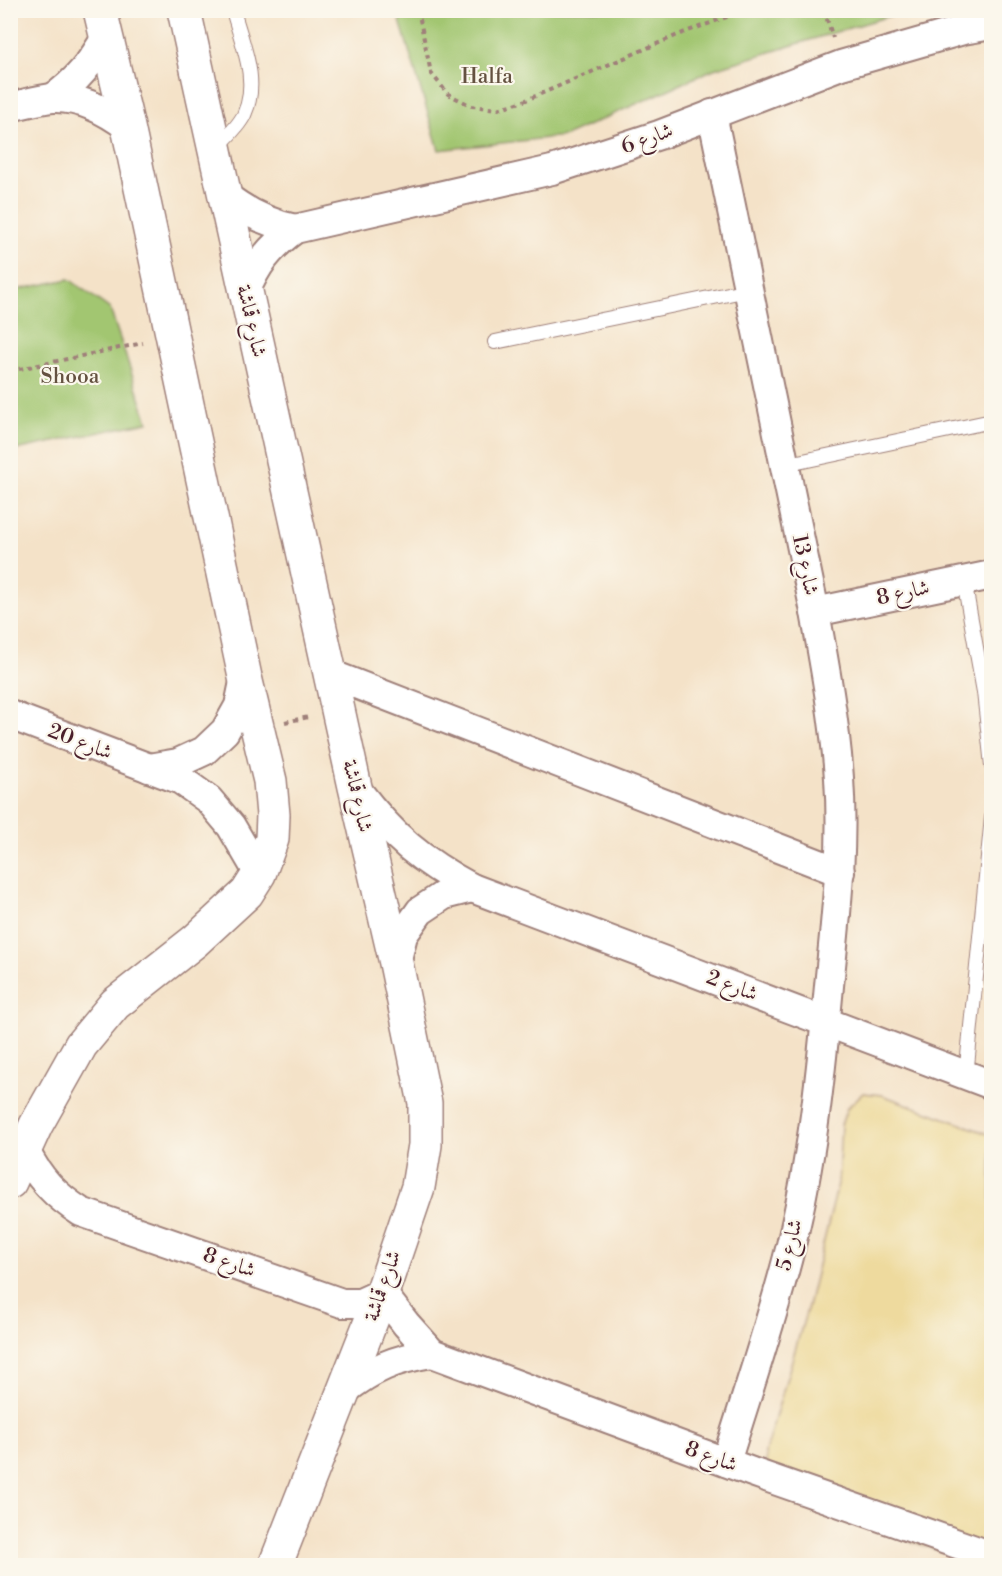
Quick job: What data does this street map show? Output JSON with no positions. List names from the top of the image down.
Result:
{
  "streets": {
    "street": [
      "شارع 6",
      "شارع قماشة",
      "شارع 13",
      "شارع 8",
      "شارع 20",
      "شارع 2",
      "شارع 5"
    ]
  },
  "crossings": [
    ["شارع 6", "شارع قماشة"],
    ["شارع 6", "شارع 13"],
    ["شارع قماشة", "شارع 8"],
    ["شارع قماشة", "شارع 2"],
    ["شارع 13", "شارع 8"],
    ["شارع 13", "شارع 2"],
    ["شارع 13", "شارع 5"],
    ["شارع 8", "شارع 5"],
    ["شارع 2", "شارع 5"]
  ],
  "parks": ["Halfa", "Shooa"]
}
